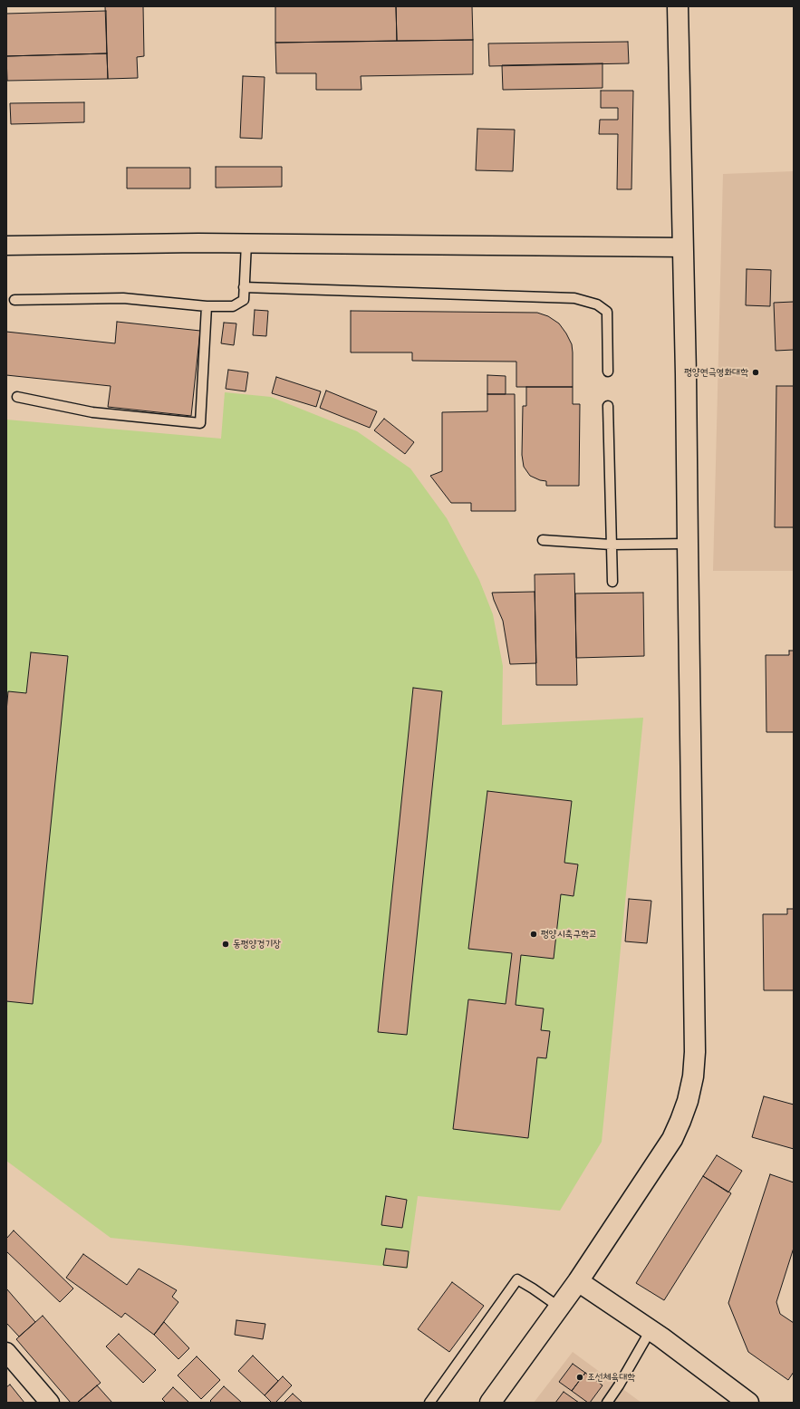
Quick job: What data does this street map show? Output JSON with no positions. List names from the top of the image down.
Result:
{
  "places": [
    "평양연극영화대학",
    "평양시축구학교",
    "동평양경기장",
    "조선체육대학"
  ]
}
